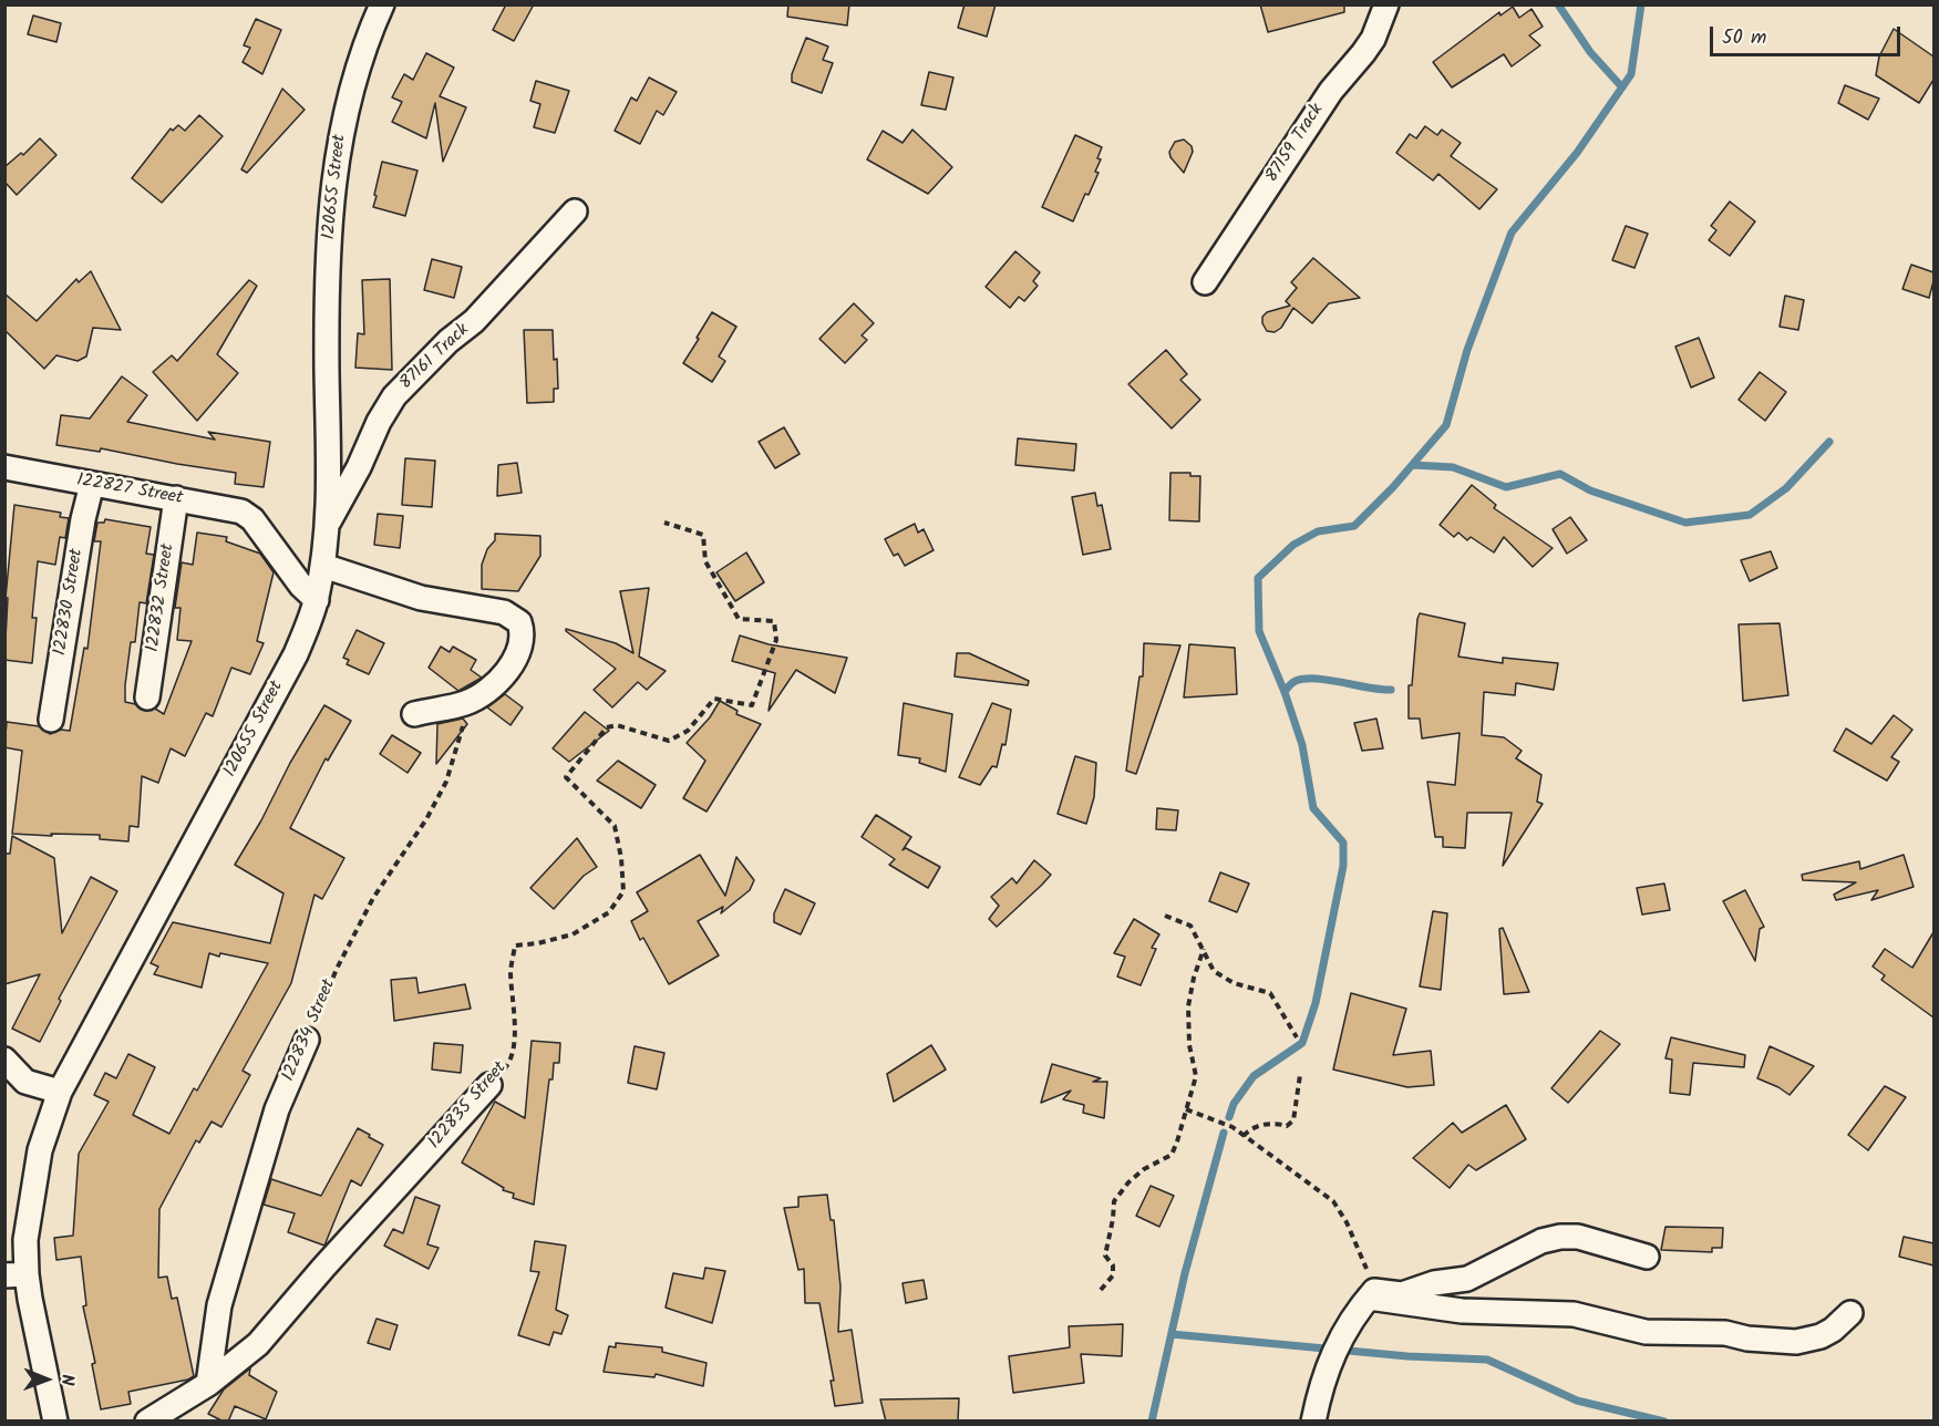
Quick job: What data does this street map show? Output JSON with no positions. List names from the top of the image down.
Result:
{
  "streets": {
    "street": [
      "87159 Track",
      "120655 Street",
      "87161 Track",
      "122827 Street",
      "122832 Street",
      "122830 Street",
      "122834 Street",
      "122835 Street"
    ]
  },
  "crossings": [
    ["120655 Street", "87161 Track"],
    ["120655 Street", "122827 Street"],
    ["122827 Street", "122832 Street"],
    ["122827 Street", "122830 Street"],
    ["122834 Street", "122835 Street"]
  ],
  "scale_bar": "50 m",
  "north": "right"
}
